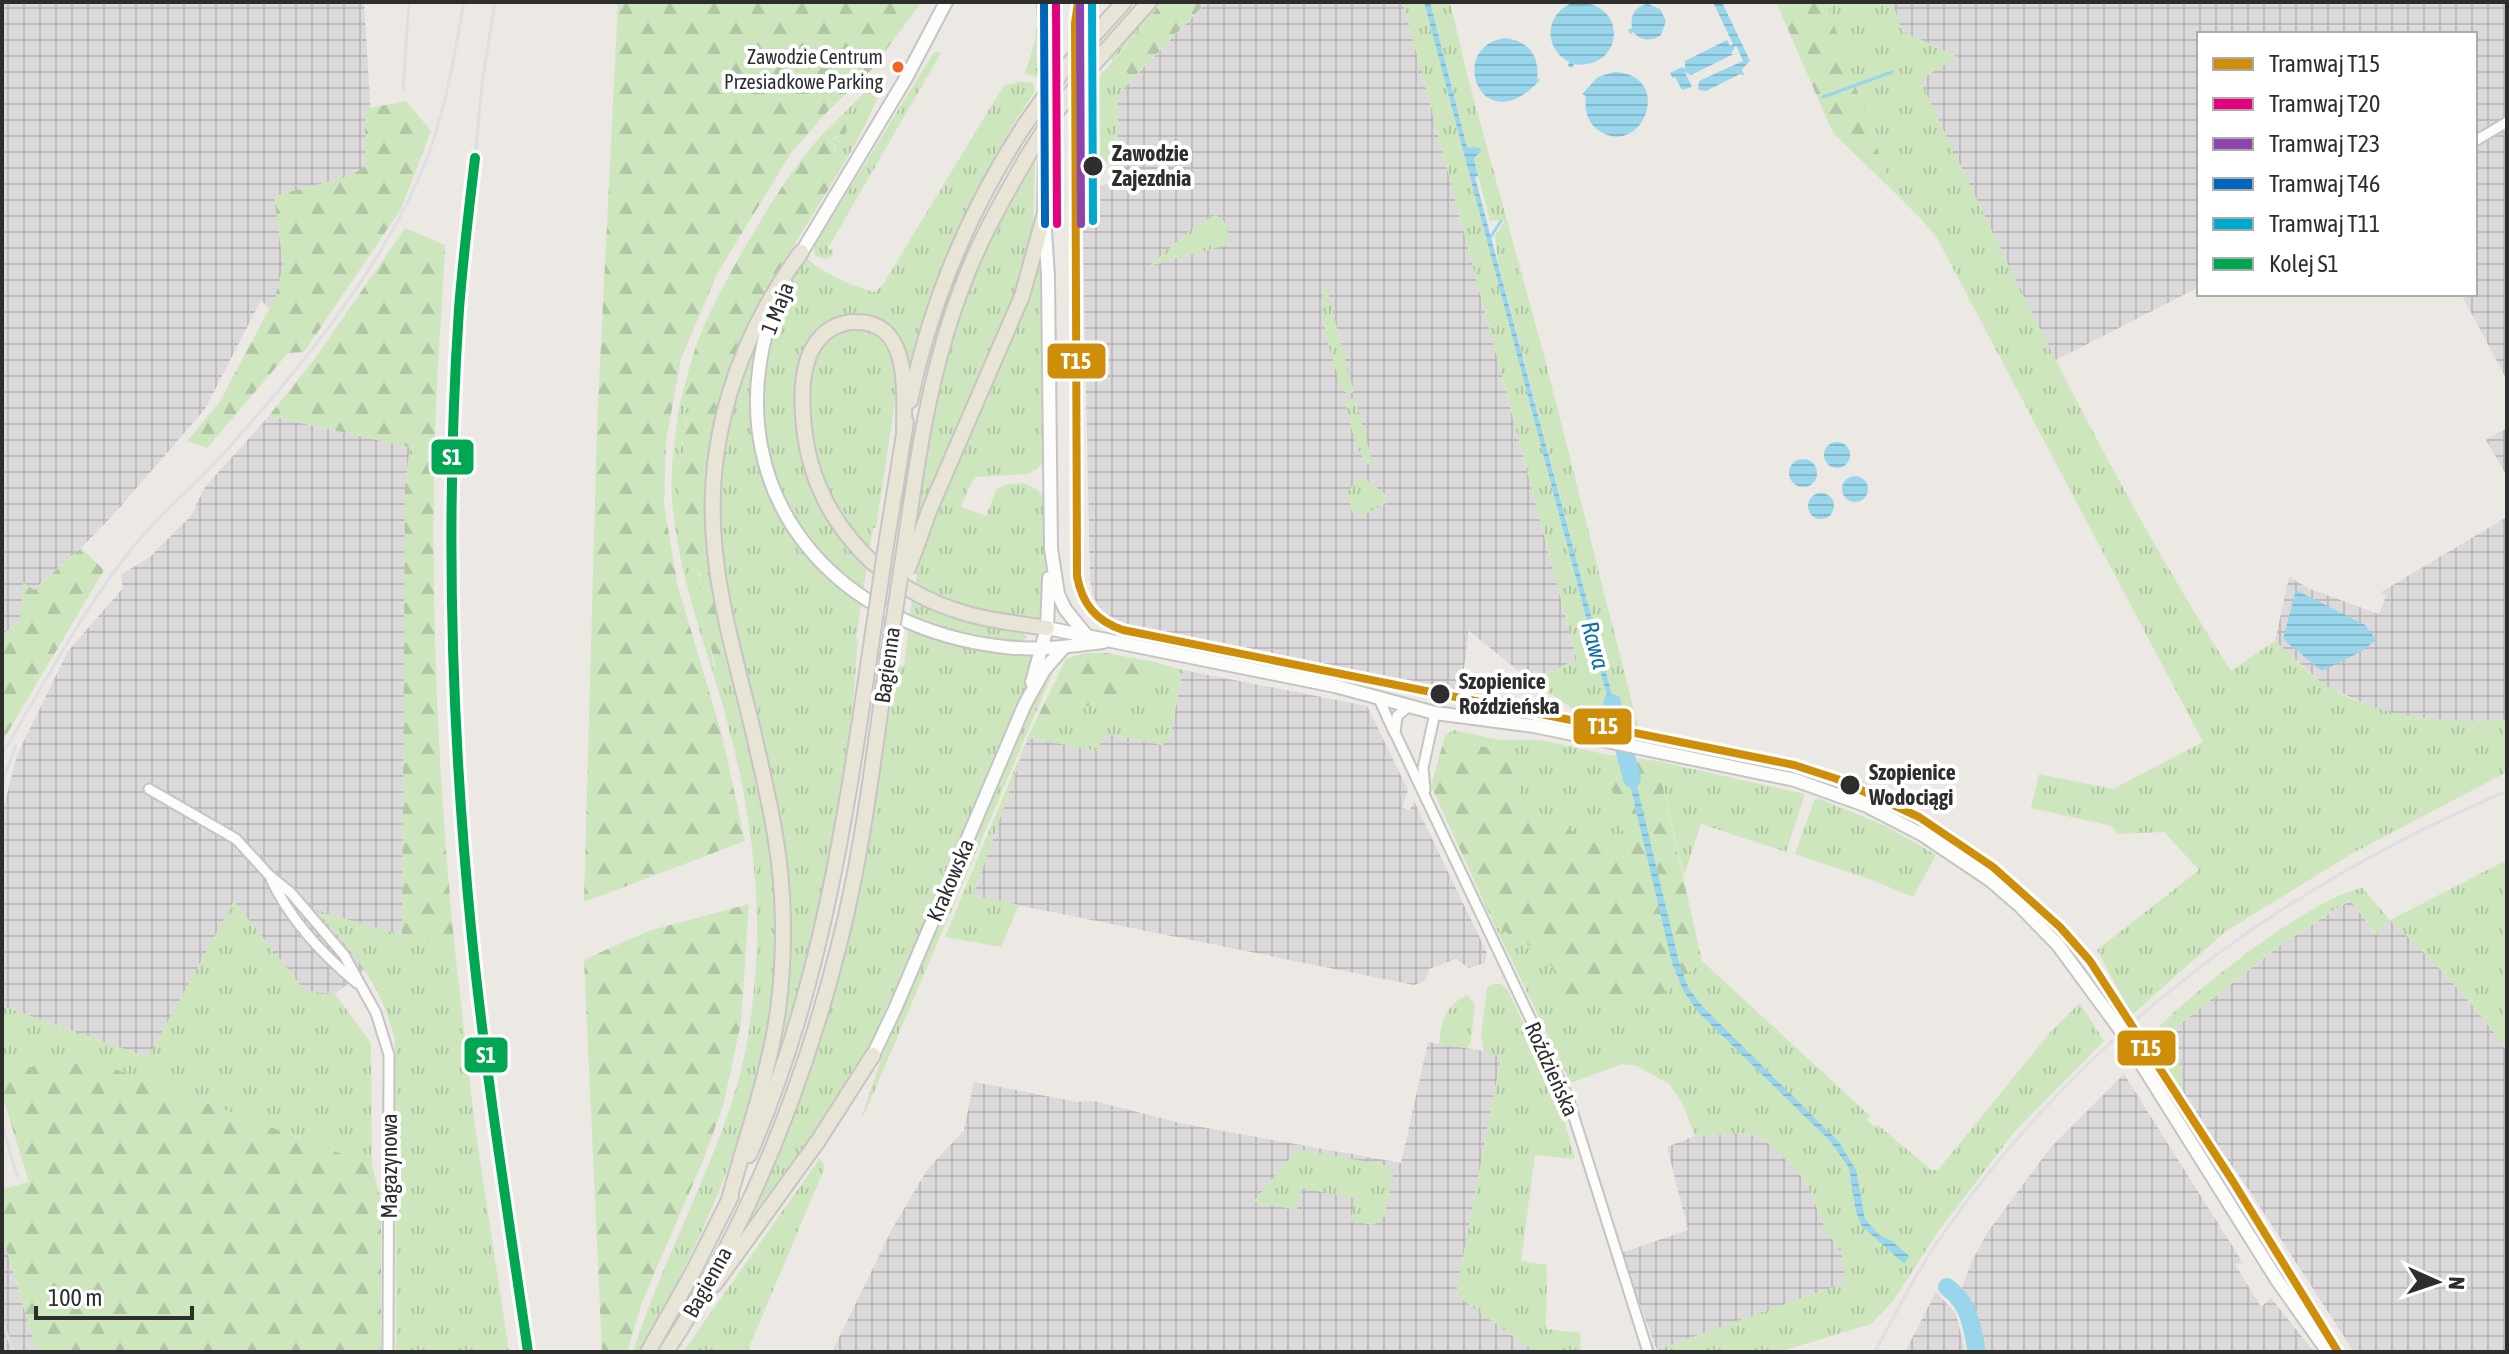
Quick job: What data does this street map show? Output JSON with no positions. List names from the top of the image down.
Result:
{
  "streets": {
    "main road": ["Bagienna"],
    "street": [
      "1 Maja",
      "Krakowska",
      "Roździeńska",
      "Magazynowa"
    ]
  },
  "crossings": [
    ["1 Maja", "Bagienna"],
    ["1 Maja", "Krakowska"]
  ],
  "water": ["Rawa"],
  "places": [
    "Zawodzie Centrum Przesiadkowe Parking",
    "Zawodzie Zajezdnia",
    "Szopienice Roździeńska",
    "Szopienice Wodociągi"
  ],
  "lines": [
    "tram line T15",
    "tram line T20",
    "tram line T23",
    "tram line T46",
    "tram line T11",
    "rail line S1"
  ],
  "legend": [
    "Tramwaj T15",
    "Tramwaj T20",
    "Tramwaj T23",
    "Tramwaj T46",
    "Tramwaj T11",
    "Kolej S1"
  ],
  "scale_bar": "100 m",
  "north": "right"
}
